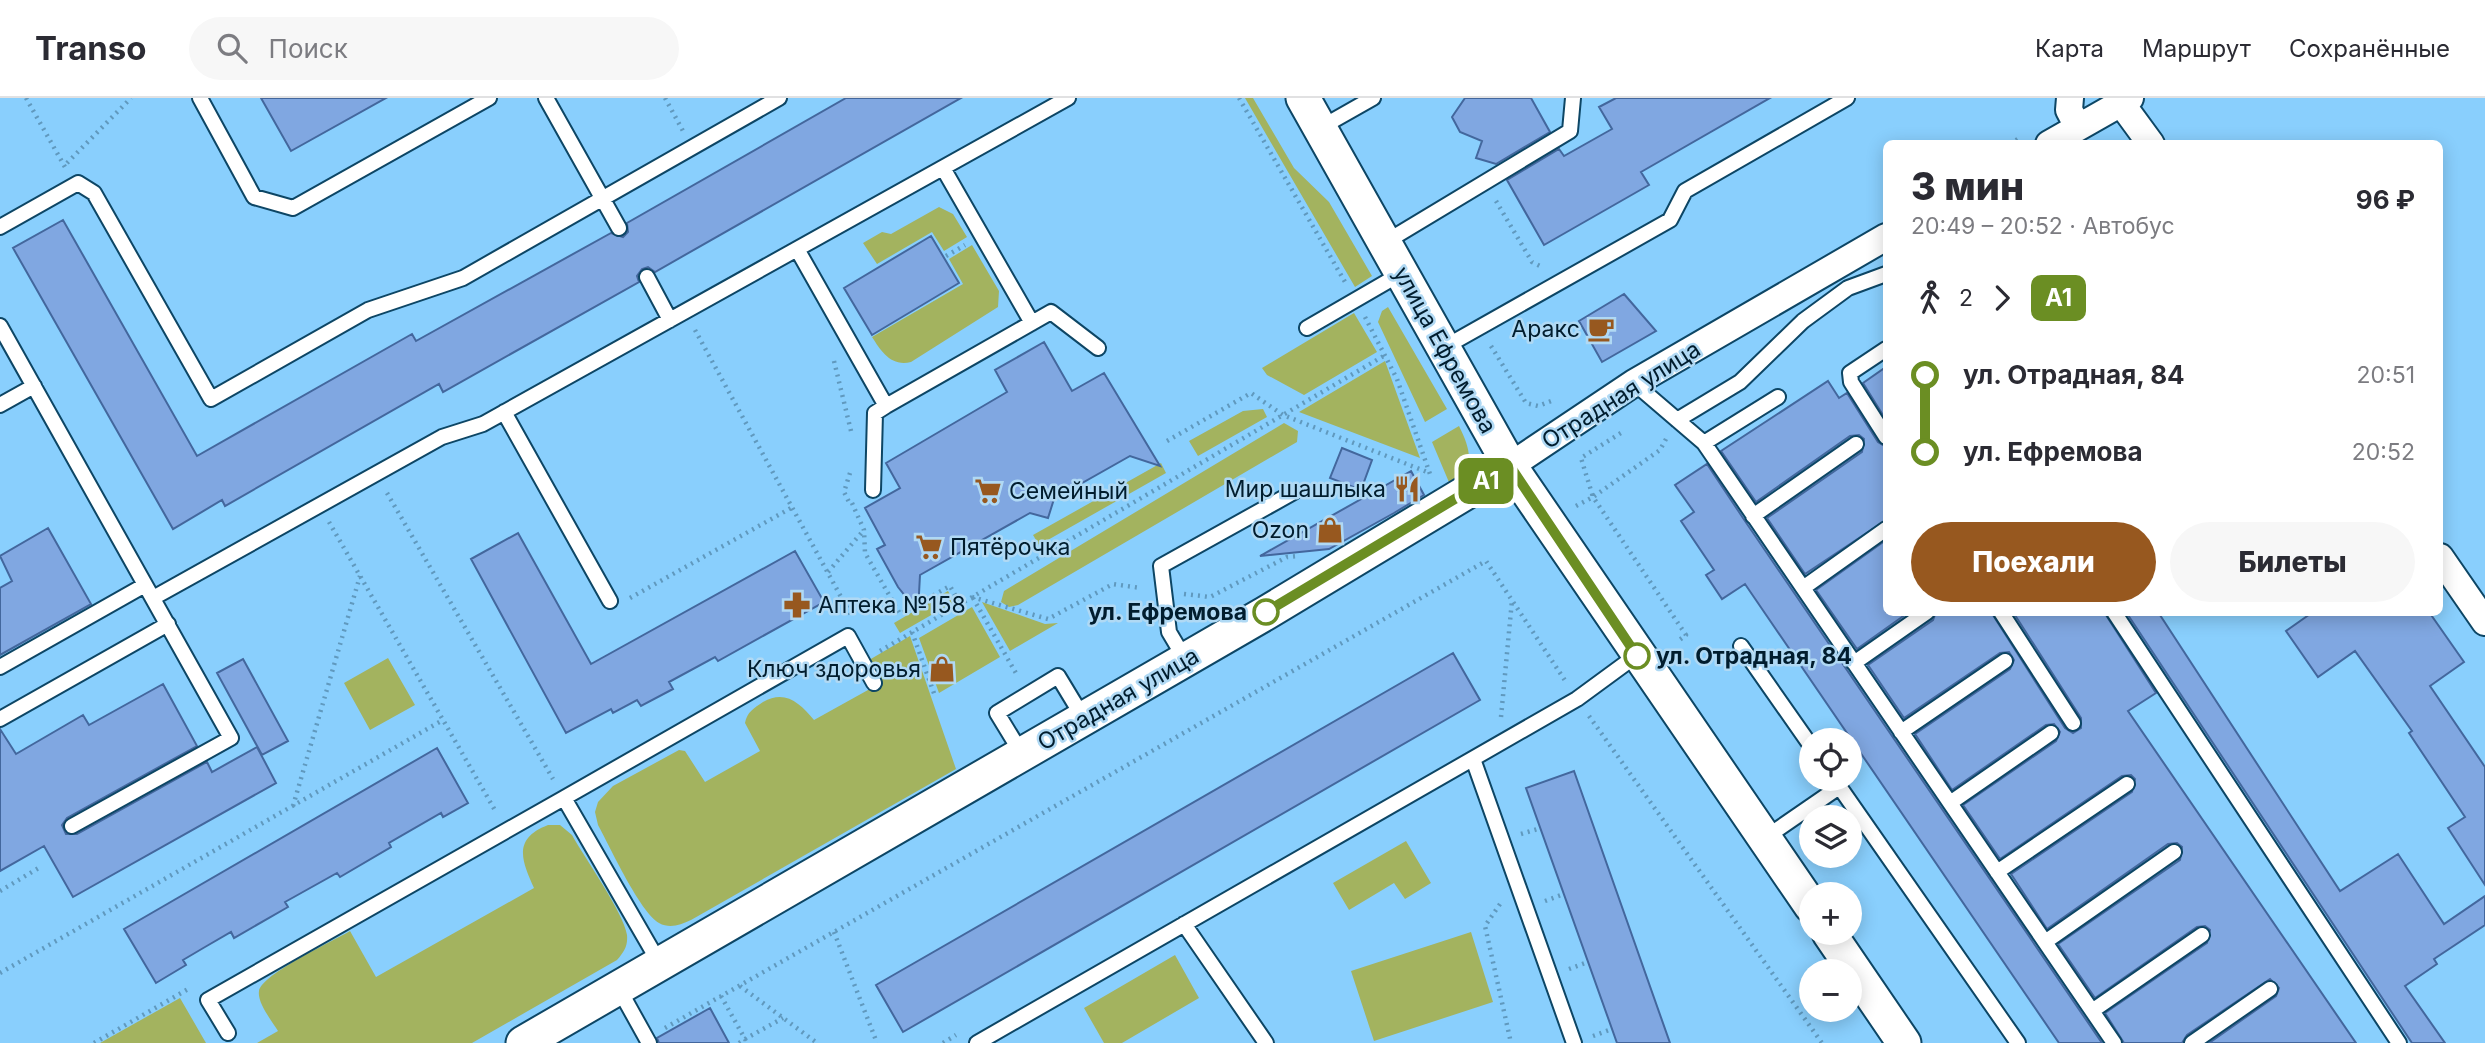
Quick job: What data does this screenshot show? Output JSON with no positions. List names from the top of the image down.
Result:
{
  "streets": {
    "street": ["улица Ефремова", "Отрадная улица"]
  },
  "crossings": [
    ["улица Ефремова", "Отрадная улица"]
  ],
  "places": {
    "cafe": ["Аракc"],
    "restaurant": ["Мир шашлыка"],
    "supermarket": ["Семейный", "Пятёрочка"],
    "shop": ["Ozon", "Ключ здоровья"],
    "pharmacy": ["Аптека №158"],
    "other": ["ул. Ефремова", "ул. Отрадная, 84"]
  },
  "lines": ["bus line А1"],
  "page": {
    "header": "Transo",
    "search": "Поиск",
    "nav": ["Карта", "Маршрут", "Сохранённые"],
    "on_map": "А1",
    "heading": ["3 мин", "20:49 – 20:52 · Автобус", "96 ₽"],
    "legs": ["2", "А1"],
    "list": [
      {
        "name": "ул. Отрадная, 84",
        "value": "20:51"
      },
      {
        "name": "ул. Ефремова",
        "value": "20:52"
      }
    ],
    "buttons": ["Поехали", "Билеты"],
    "map_buttons": ["+", "−"]
  }
}
